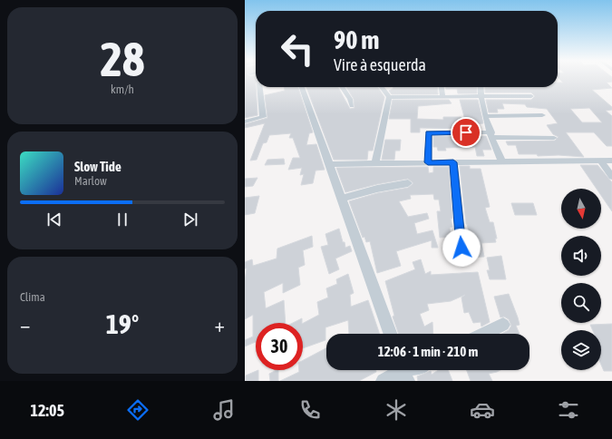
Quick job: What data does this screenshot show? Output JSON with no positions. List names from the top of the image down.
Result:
{
  "north": "bottom",
  "page": {
    "tile": [
      ["28", "km/h"],
      "Clima"
    ],
    "turn": ["90 m", "Vire à esquerda"],
    "song": ["Slow Tide", "Marlow"],
    "heat": ["−", "19°", "+"],
    "limit": "30",
    "trip": "12:06 · 1 min · 210 m",
    "tabs": "12:05"
  }
}
